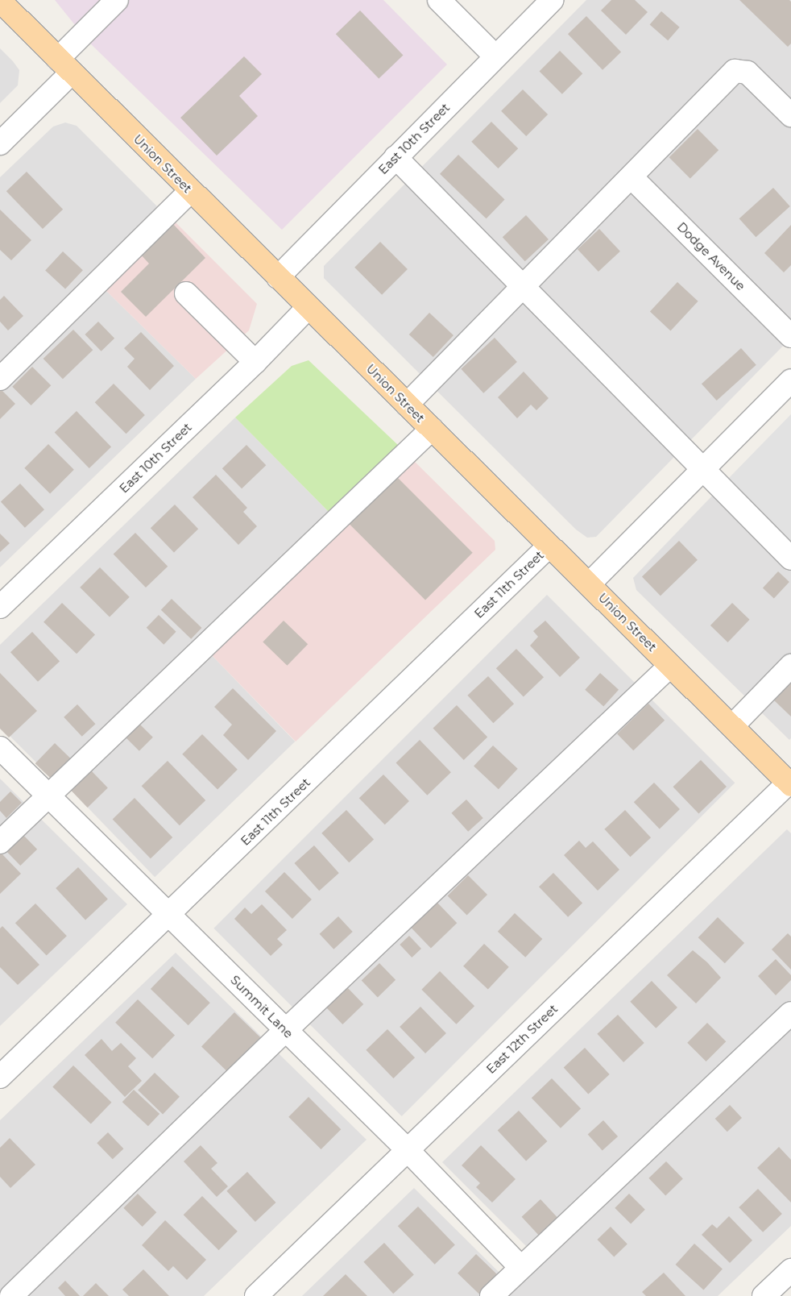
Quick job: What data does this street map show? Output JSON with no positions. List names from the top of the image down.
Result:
{
  "streets": {
    "main road": ["Union Street"],
    "street": [
      "East 10th Street",
      "Dodge Avenue",
      "East 11th Street",
      "Summit Lane",
      "East 12th Street"
    ]
  },
  "crossings": [
    ["East 10th Street", "Union Street"],
    ["Union Street", "East 11th Street"],
    ["Union Street", "East 12th Street"],
    ["East 11th Street", "Summit Lane"],
    ["Summit Lane", "East 12th Street"]
  ]
}
